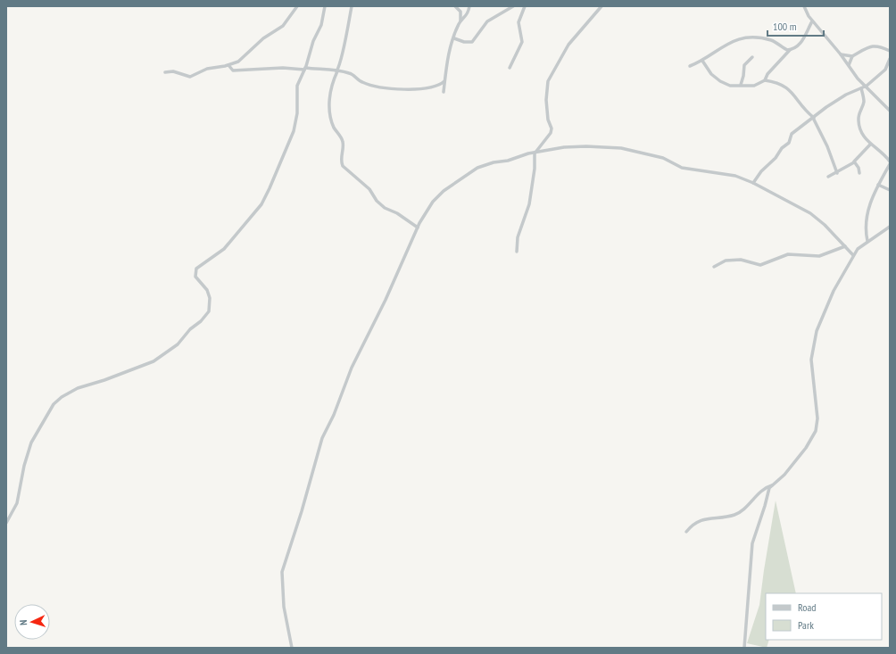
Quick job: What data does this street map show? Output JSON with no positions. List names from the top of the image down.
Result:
{
  "legend": ["Road", "Park"],
  "scale_bar": "100 m",
  "north": "left"
}
